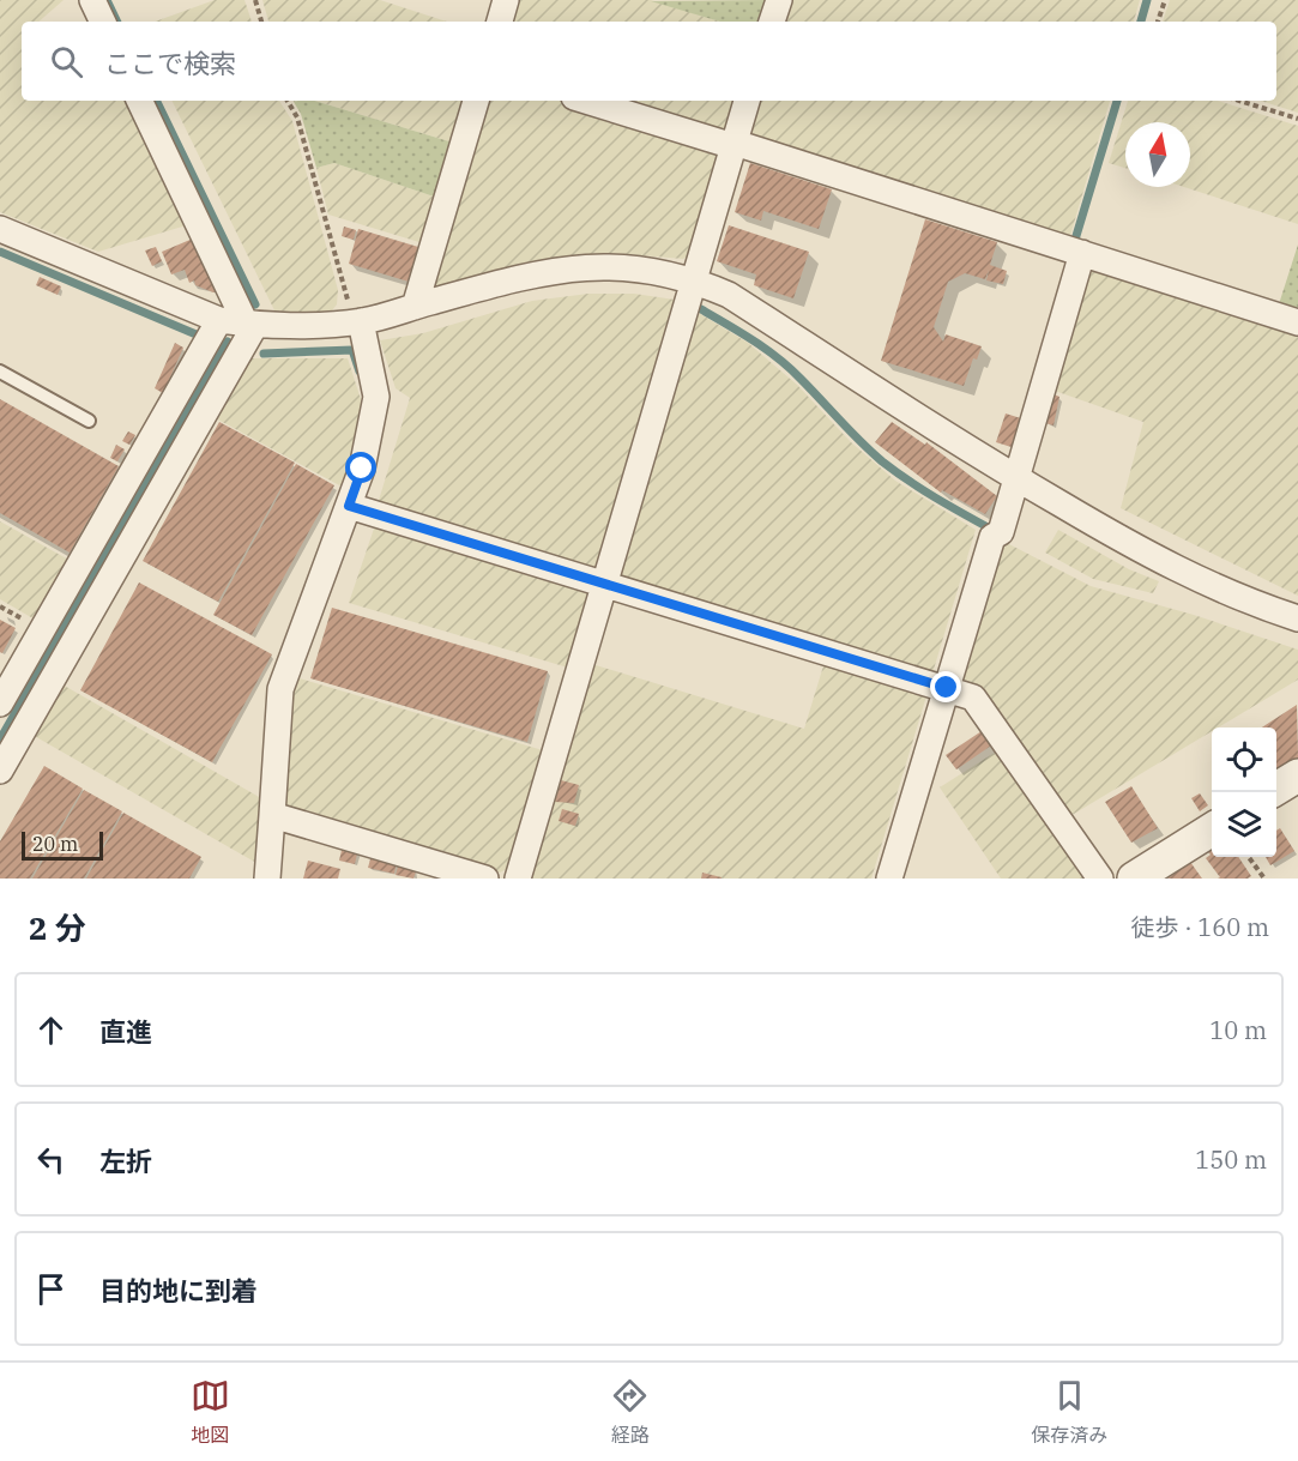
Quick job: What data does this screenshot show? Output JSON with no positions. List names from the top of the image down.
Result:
{
  "scale_bar": "20 m",
  "north": "top",
  "page": {
    "search": "ここで検索",
    "scale": "20 m",
    "heading": ["2 分", "徒歩 · 160 m"],
    "list": [
      ["直進", "10 m"],
      ["左折", "150 m"],
      "目的地に到着"
    ],
    "nav": ["地図", "経路", "保存済み"]
  }
}
